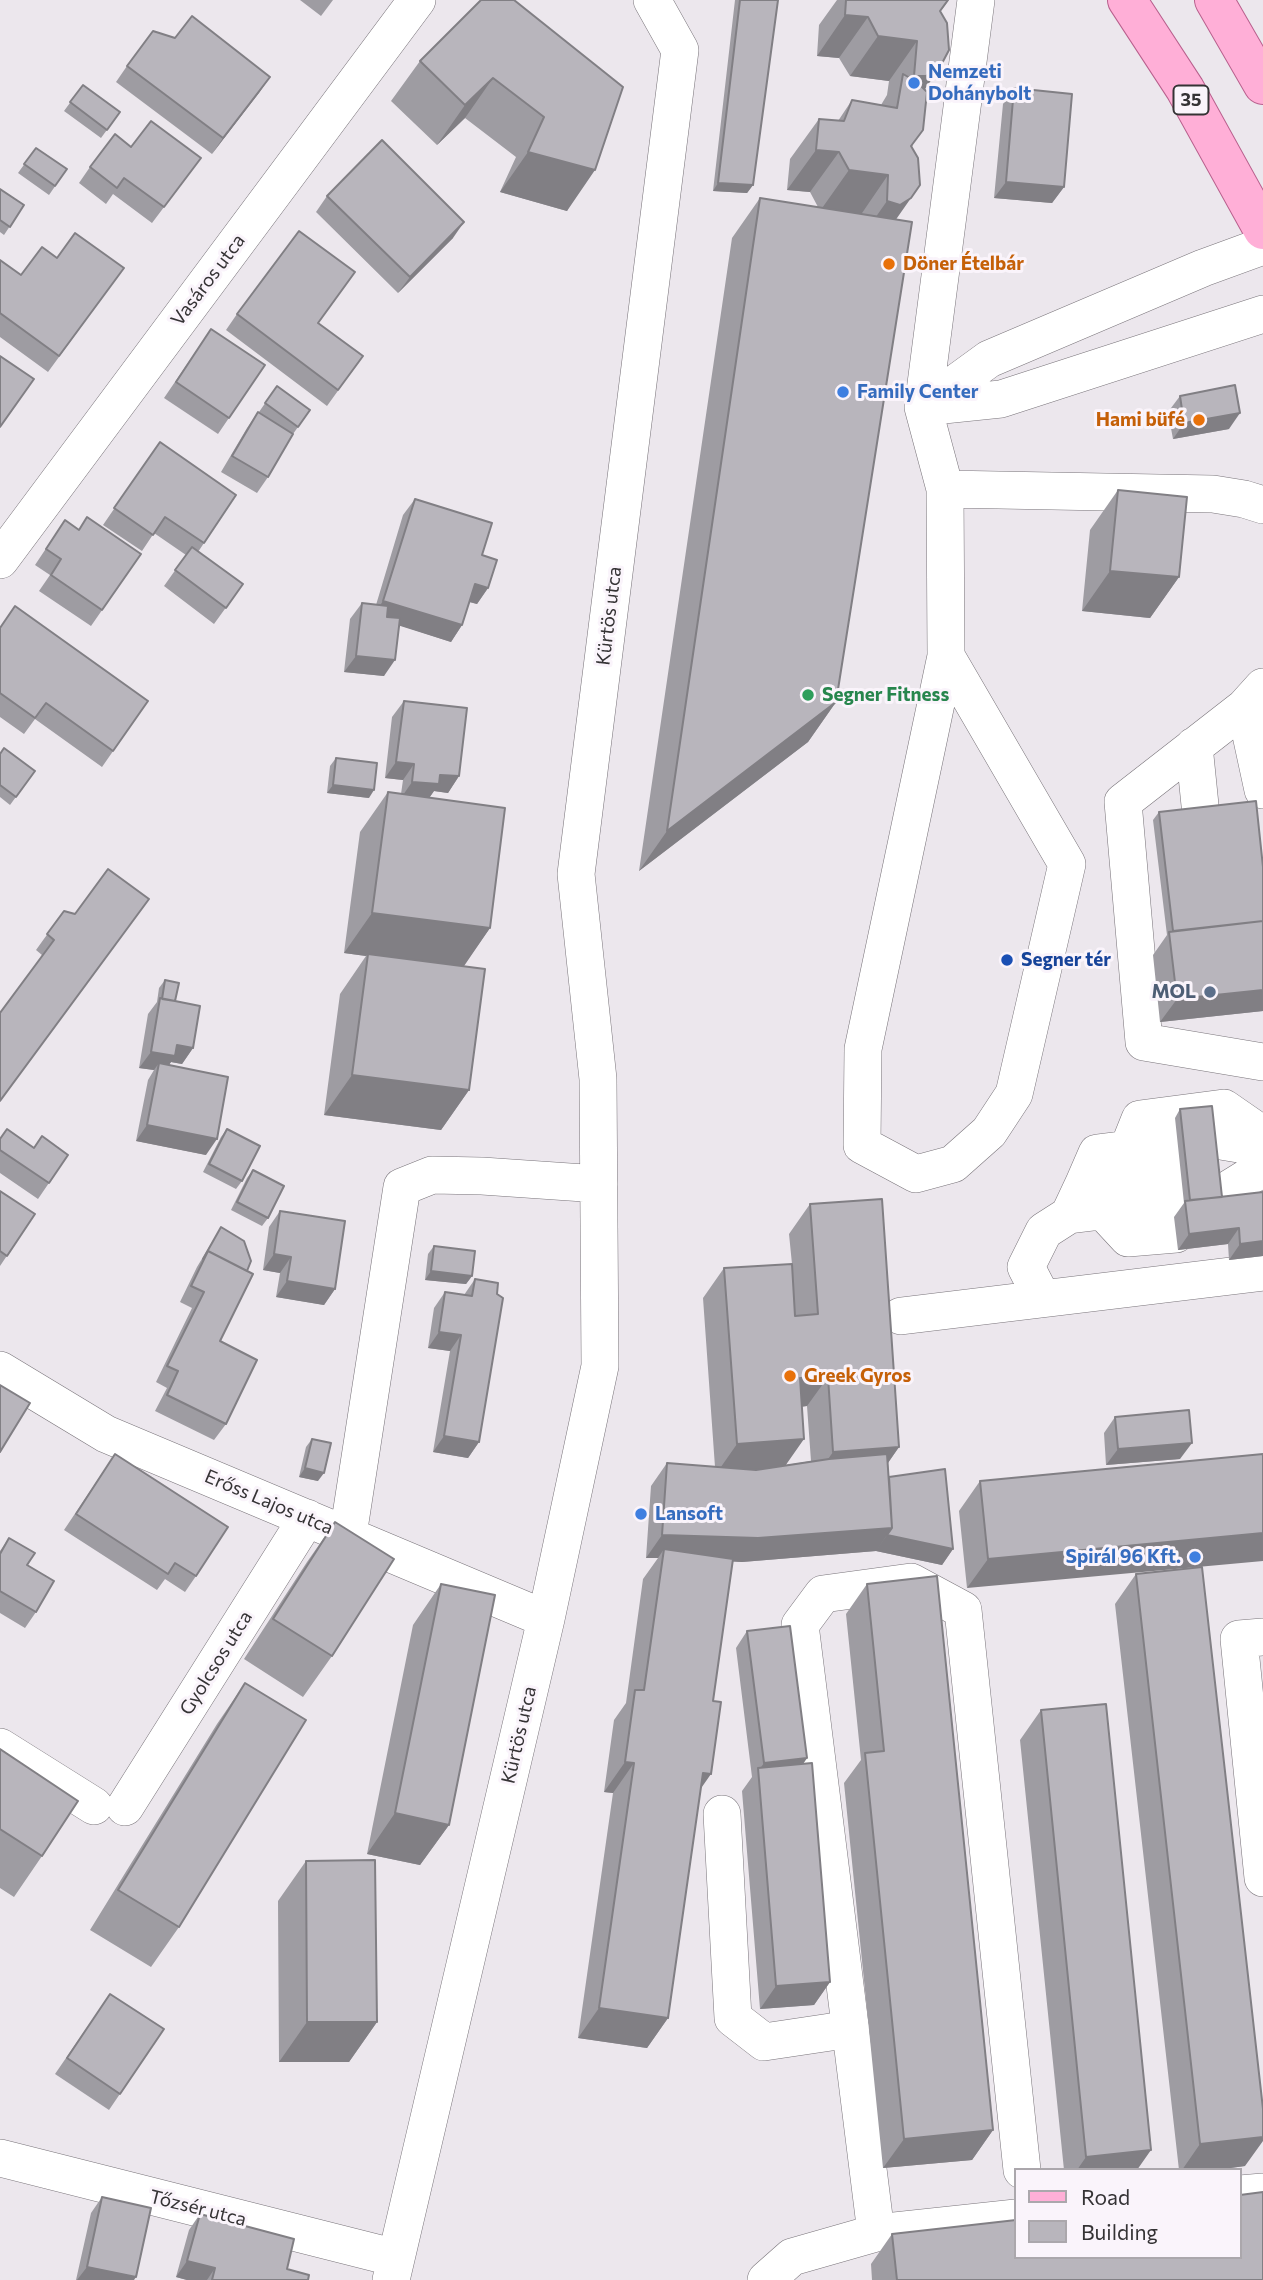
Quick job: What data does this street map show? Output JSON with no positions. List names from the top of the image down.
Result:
{
  "streets": {
    "main road": ["35"],
    "street": [
      "Vasáros utca",
      "Kürtös utca",
      "Erőss Lajos utca",
      "Gyolcsos utca",
      "Tőzsér utca"
    ]
  },
  "crossings": [
    ["Kürtös utca", "Erőss Lajos utca"],
    ["Kürtös utca", "Tőzsér utca"],
    ["Erőss Lajos utca", "Gyolcsos utca"]
  ],
  "places": [
    "Nemzeti Dohánybolt",
    "Döner Ételbár",
    "Family Center",
    "Hami büfé",
    "Segner Fitness",
    "Segner tér",
    "MOL",
    "Greek Gyros",
    "Lansoft",
    "Spirál 96 Kft."
  ],
  "legend": ["Road", "Building"]
}
